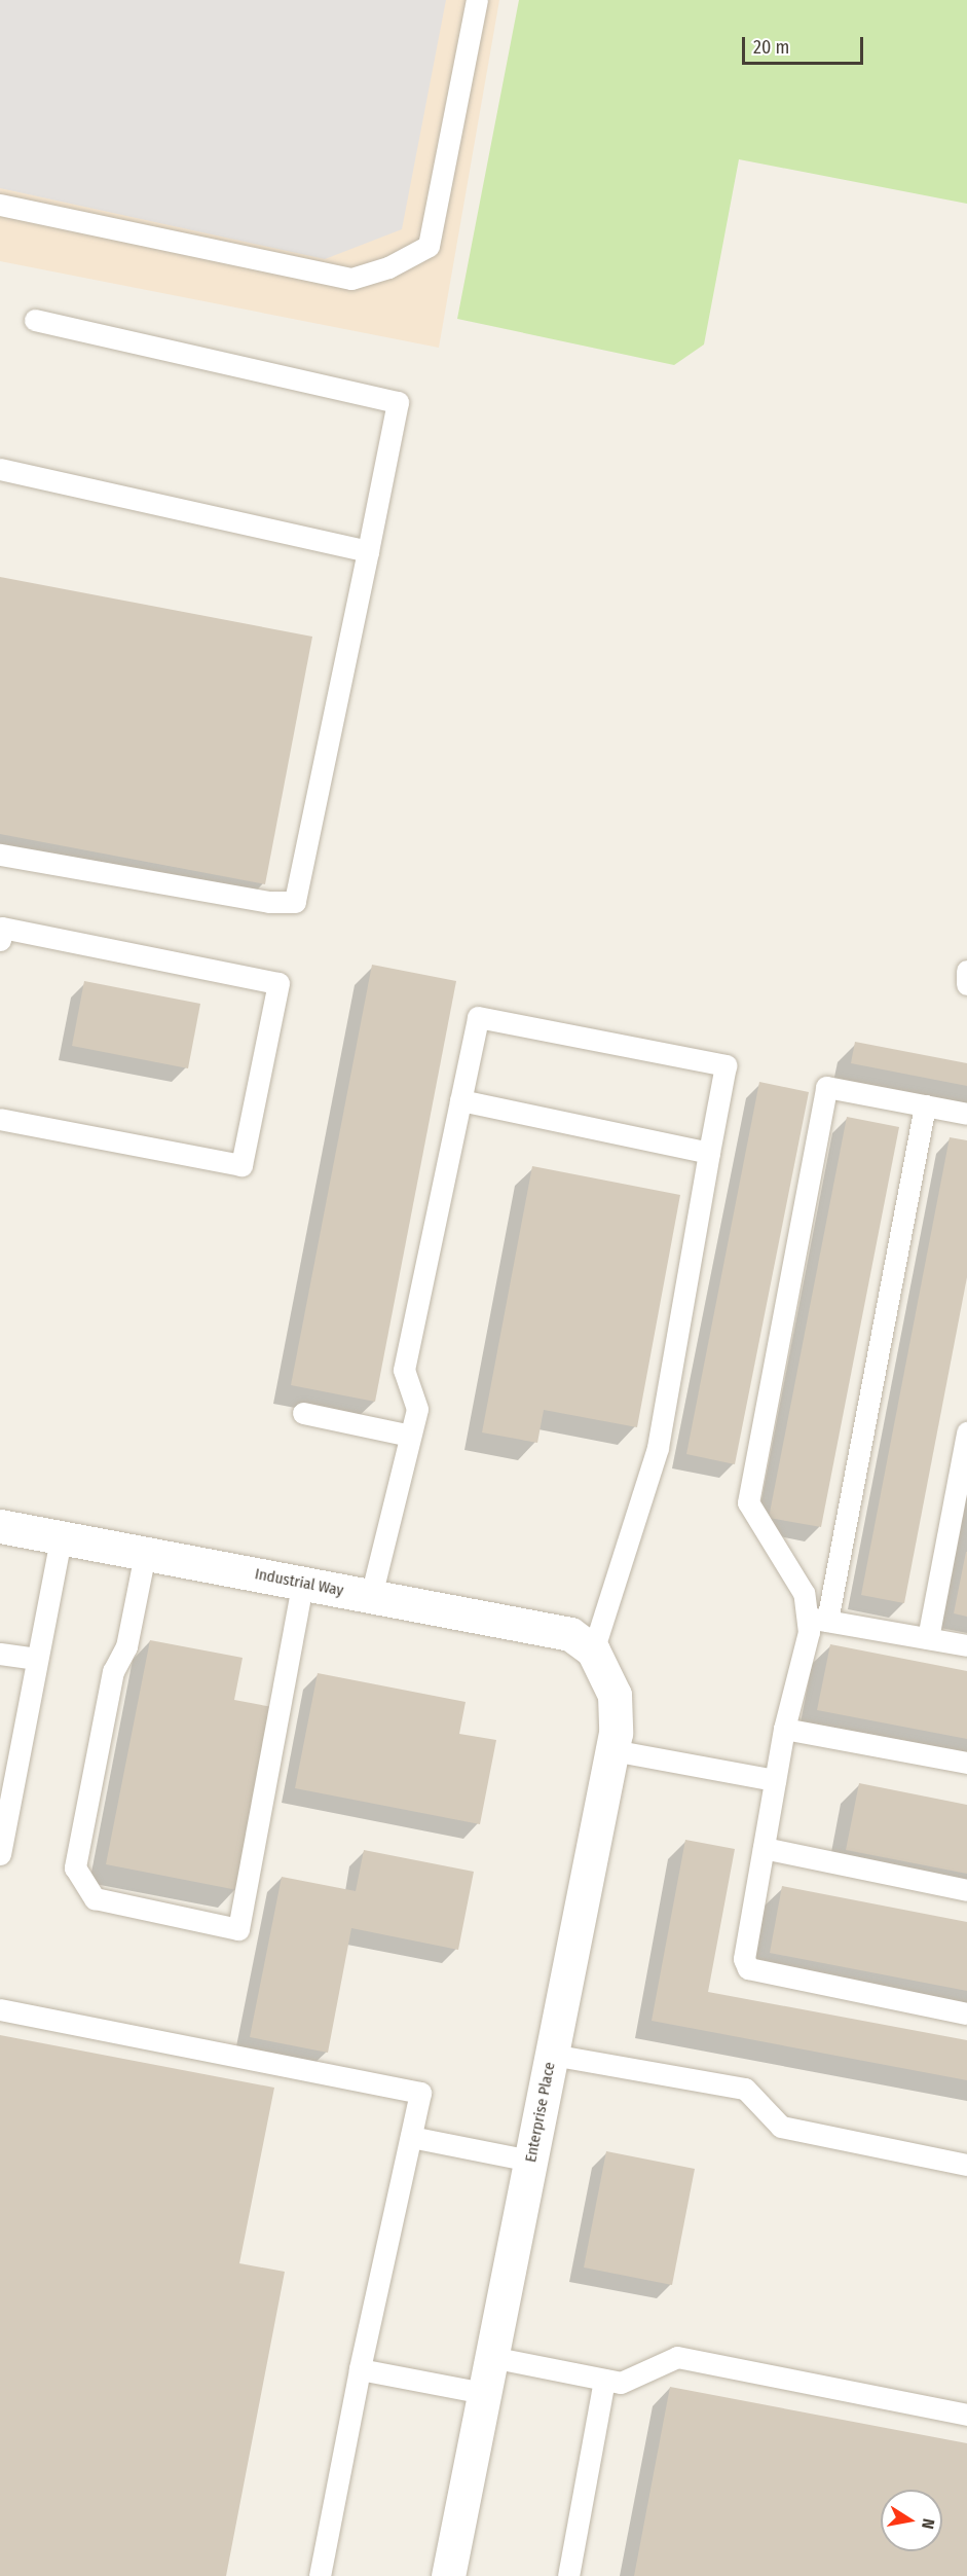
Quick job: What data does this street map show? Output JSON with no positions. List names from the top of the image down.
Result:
{
  "streets": {
    "street": ["Industrial Way", "Enterprise Place"]
  },
  "crossings": [
    ["Industrial Way", "Enterprise Place"]
  ],
  "scale_bar": "20 m",
  "north": "right"
}
